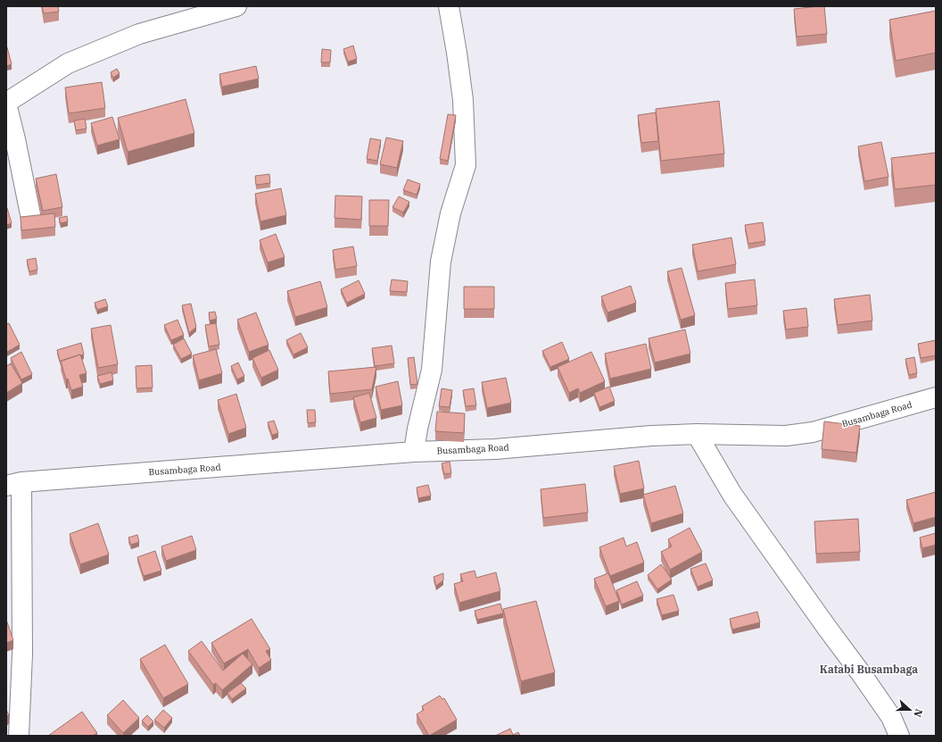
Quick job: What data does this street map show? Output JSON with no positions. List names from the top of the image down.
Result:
{
  "streets": {
    "street": ["Busambaga Road"]
  },
  "districts": ["Katabi Busambaga"],
  "north": "right"
}
